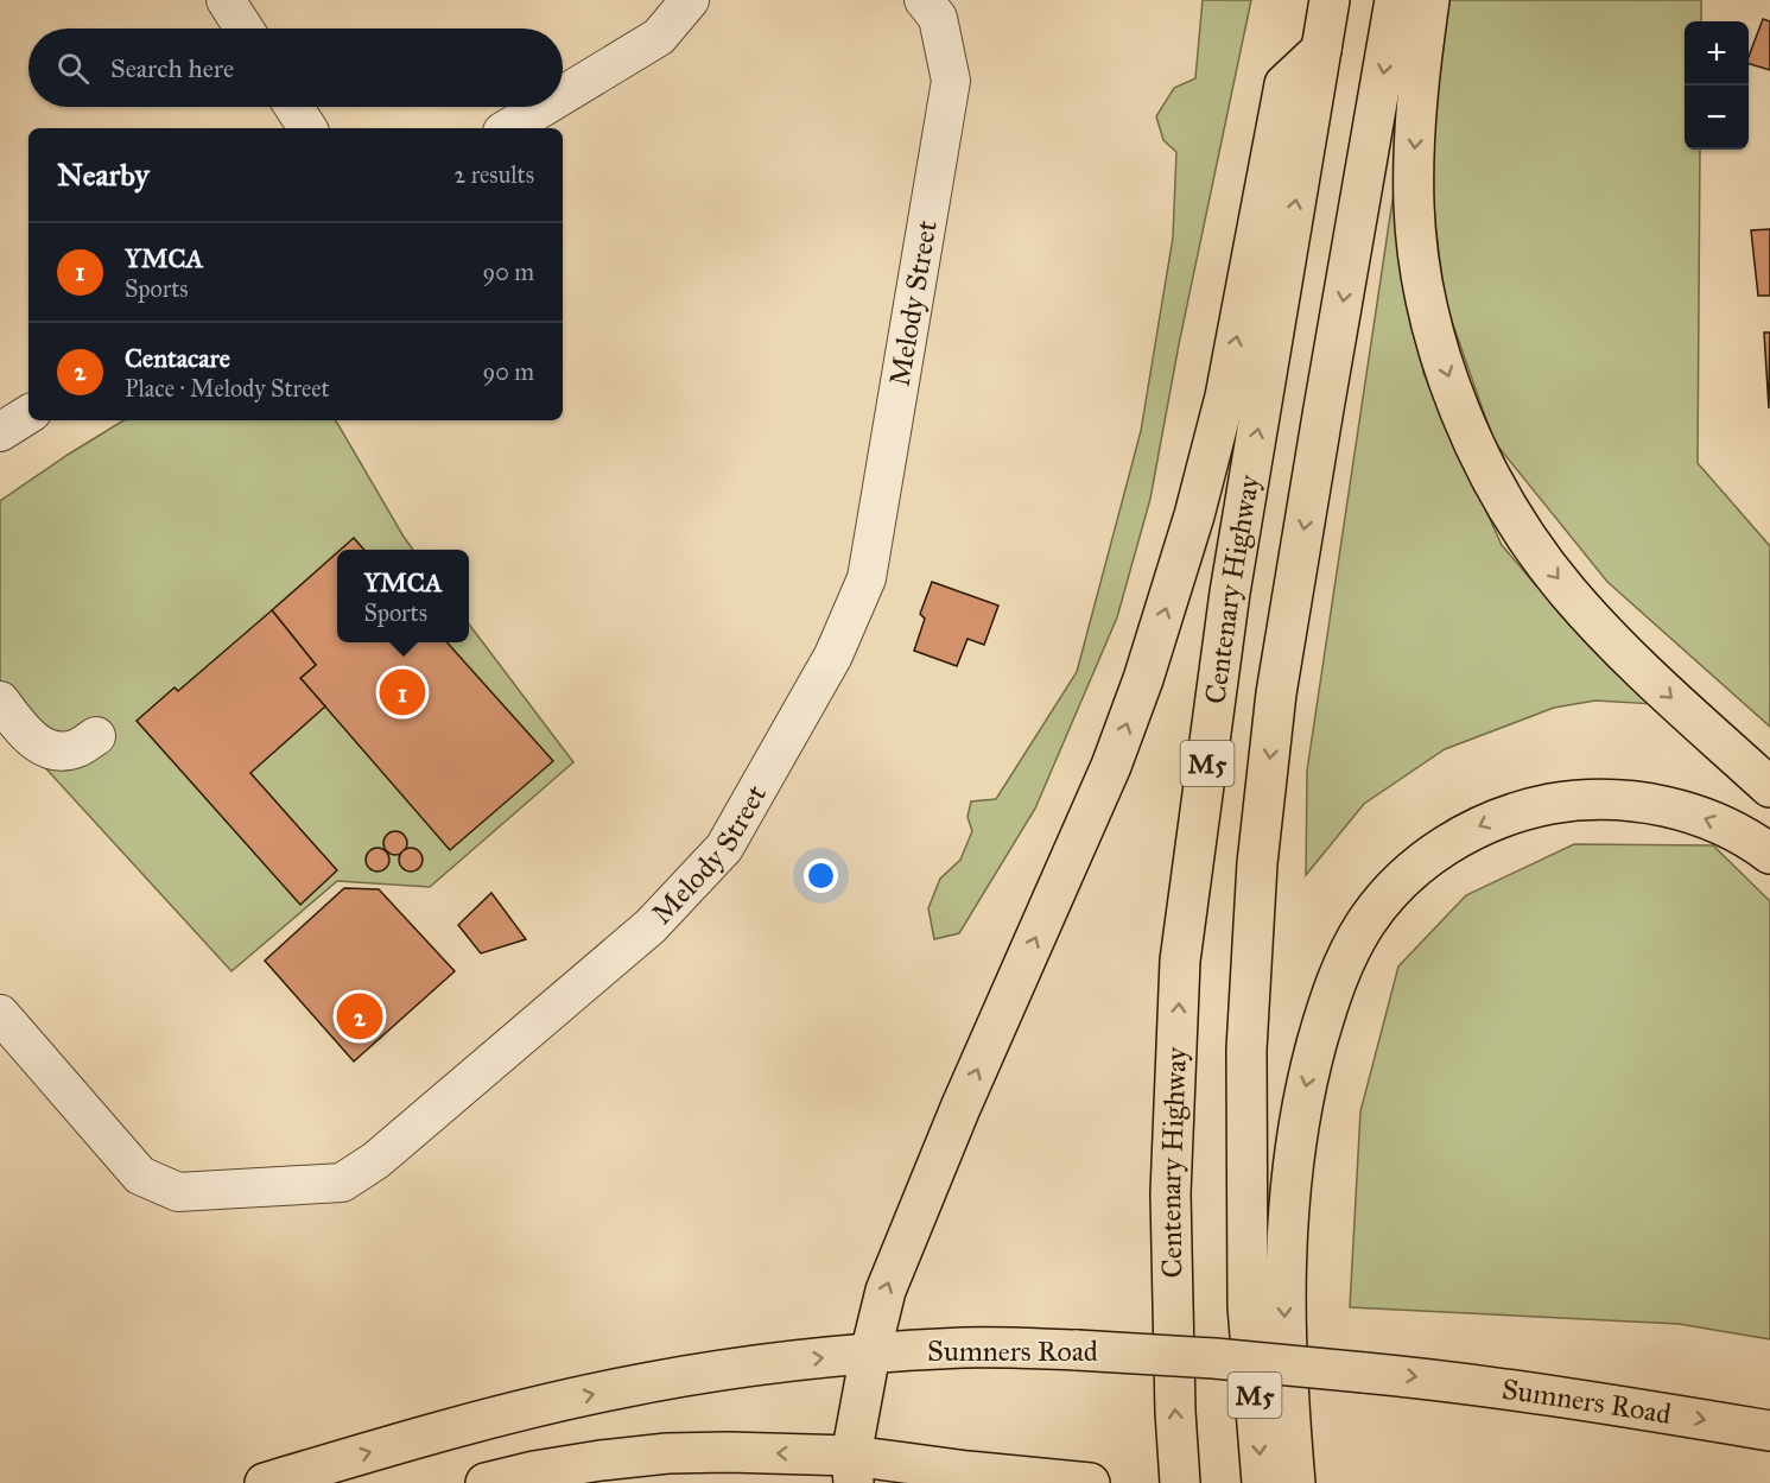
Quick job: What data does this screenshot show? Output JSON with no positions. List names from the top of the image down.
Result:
{
  "streets": {
    "main road": ["Centenary Highway", "M5", "Sumners Road"],
    "street": ["Melody Street"]
  },
  "page": {
    "map_buttons": ["+", "−"],
    "search": "Search here",
    "heading": ["Nearby", "2 results"],
    "list": [
      {
        "mark": "1",
        "name": "YMCA",
        "note": "Sports",
        "value": "90 m"
      },
      {
        "mark": "2",
        "name": "Centacare",
        "note": "Place · Melody Street",
        "value": "90 m"
      }
    ],
    "popup": ["YMCA", "Sports"],
    "pins": ["1", "2"]
  }
}
